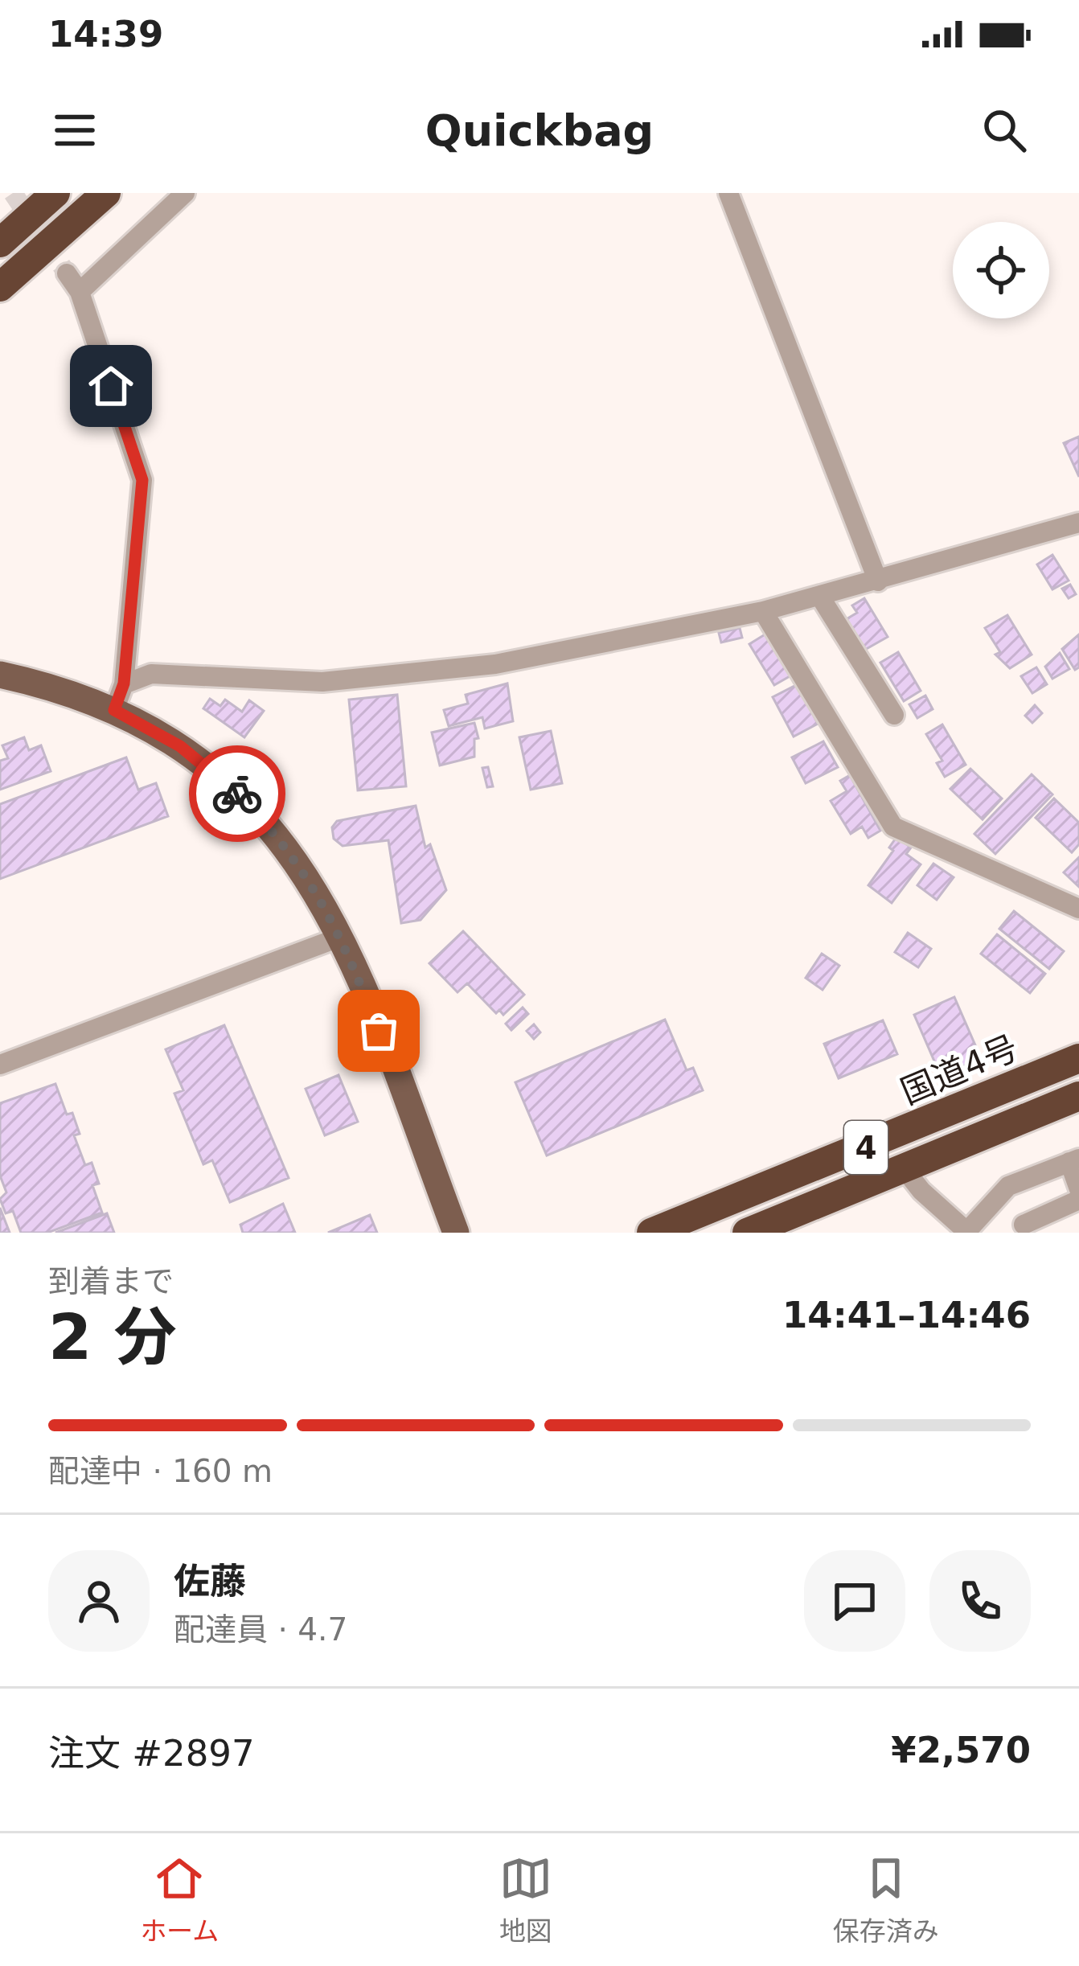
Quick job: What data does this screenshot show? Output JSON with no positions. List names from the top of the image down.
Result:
{
  "streets": {
    "highway": ["国道4号", "4"]
  },
  "page": {
    "status": "14:39",
    "header": "Quickbag",
    "heading": ["2 分", "到着まで", "14:41–14:46"],
    "panel": [
      "佐藤",
      "配達員 · 4.7",
      "注文 #2897",
      "¥2,570"
    ],
    "bar": "配達中 · 160 m",
    "tabs": ["ホーム", "地図", "保存済み"]
  }
}
